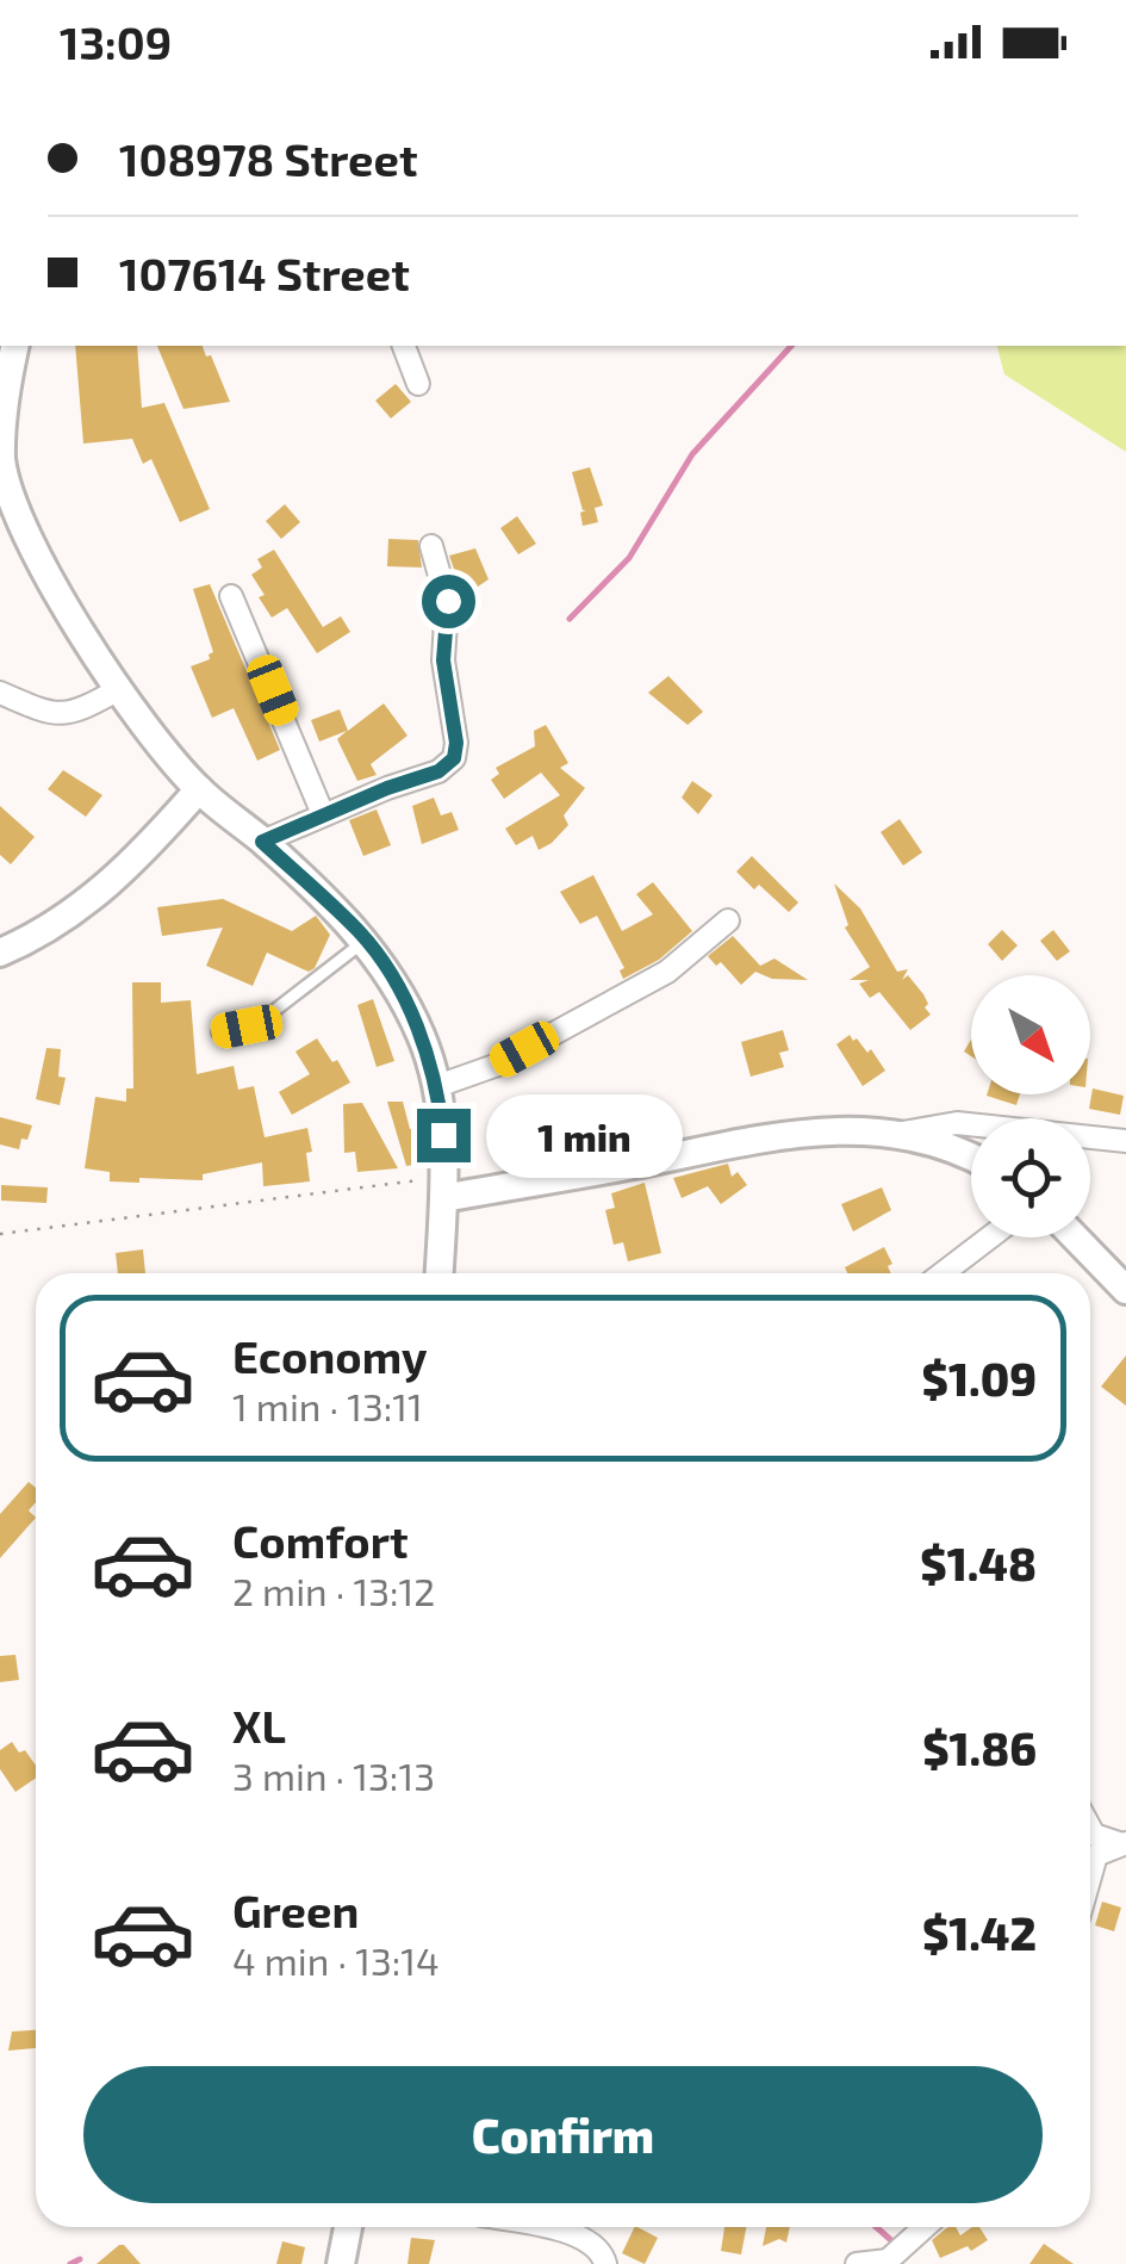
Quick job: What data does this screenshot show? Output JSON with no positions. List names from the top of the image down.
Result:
{
  "north": "bottom right",
  "page": {
    "status": "13:09",
    "banner": ["108978 Street", "107614 Street"],
    "bubble": "1 min",
    "list": [
      {
        "name": "Economy",
        "note": "1 min · 13:11",
        "value": "$1.09"
      },
      {
        "name": "Comfort",
        "note": "2 min · 13:12",
        "value": "$1.48"
      },
      {
        "name": "XL",
        "note": "3 min · 13:13",
        "value": "$1.86"
      },
      {
        "name": "Green",
        "note": "4 min · 13:14",
        "value": "$1.42"
      }
    ],
    "buttons": "Confirm"
  }
}
